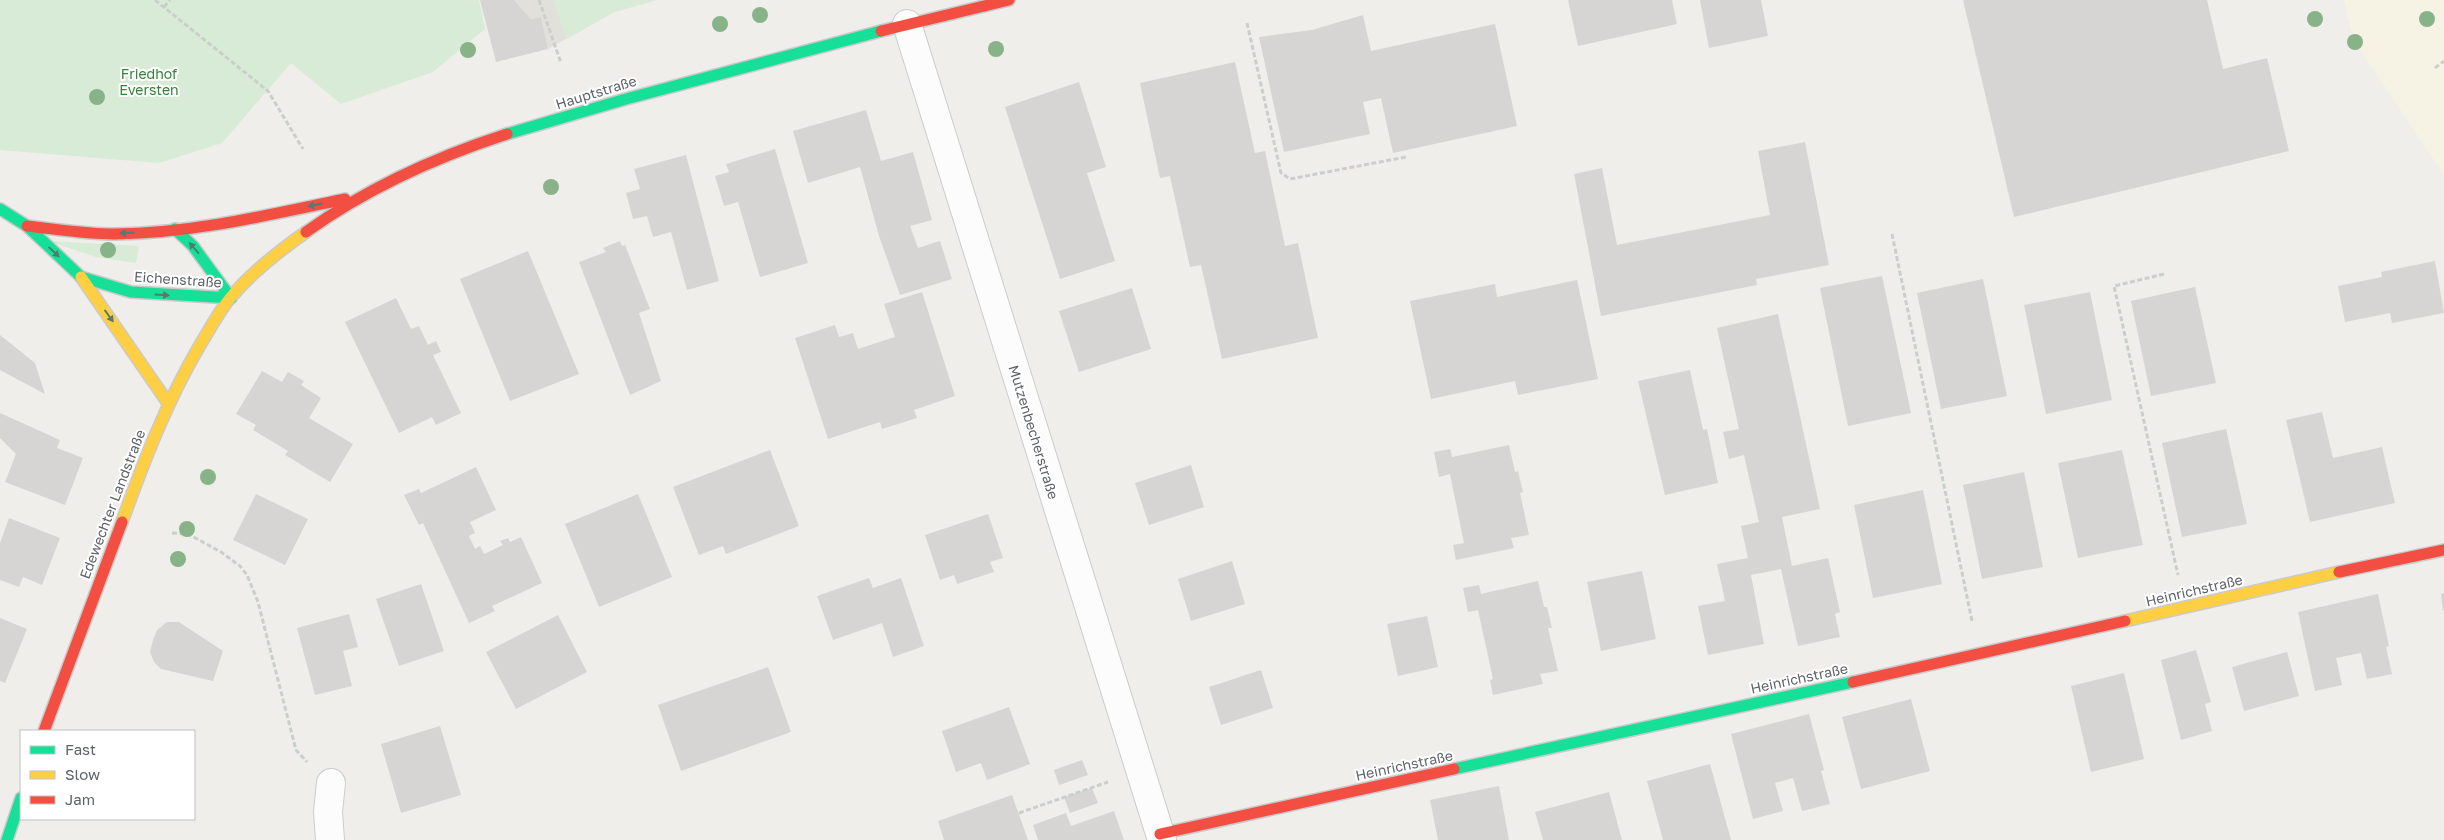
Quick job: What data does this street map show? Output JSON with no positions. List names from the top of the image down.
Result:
{
  "streets": {
    "main road": [
      "Hauptstraße",
      "Eichenstraße",
      "Edewechter Landstraße",
      "Heinrichstraße"
    ],
    "street": ["Mutzenbecherstraße"]
  },
  "crossings": [
    ["Hauptstraße", "Eichenstraße"],
    ["Hauptstraße", "Mutzenbecherstraße"],
    ["Hauptstraße", "Edewechter Landstraße"],
    ["Eichenstraße", "Edewechter Landstraße"],
    ["Mutzenbecherstraße", "Heinrichstraße"]
  ],
  "parks": ["Friedhof Eversten"],
  "legend": ["Fast", "Slow", "Jam"]
}
